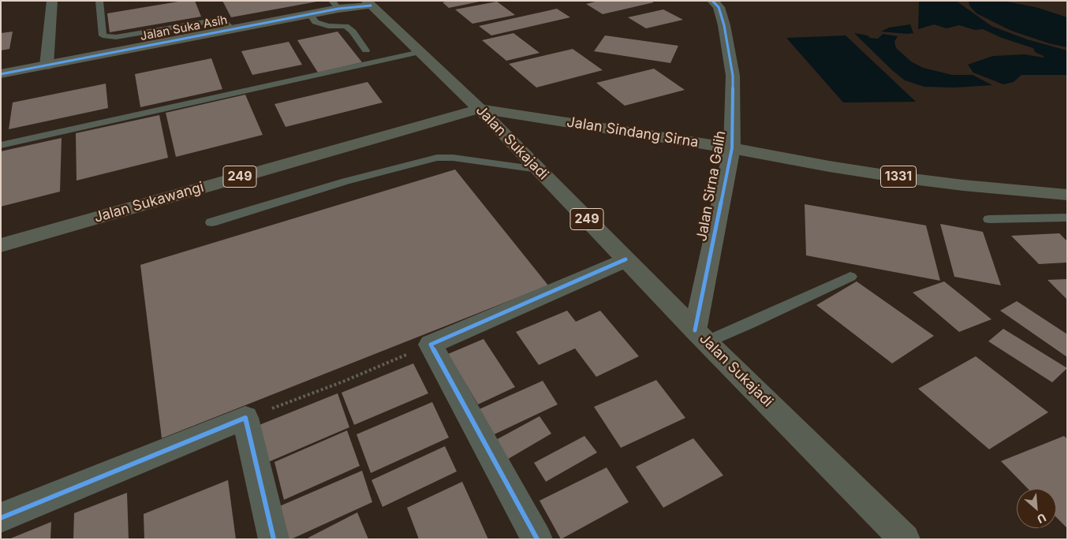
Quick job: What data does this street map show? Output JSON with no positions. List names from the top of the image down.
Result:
{
  "streets": {
    "main road": [
      "Jalan Sindang Sirna",
      "Jalan Sukajadi",
      "249",
      "1331",
      "Jalan Sukawangi"
    ],
    "street": ["Jalan Suka Asih", "Jalan Sirna Galih"]
  },
  "crossings": [
    ["Jalan Suka Asih", "Jalan Sukajadi"],
    ["Jalan Sindang Sirna", "Jalan Sukajadi"],
    ["Jalan Sindang Sirna", "Jalan Sirna Galih"],
    ["Jalan Sindang Sirna", "Jalan Sukawangi"],
    ["Jalan Sukajadi", "Jalan Sirna Galih"],
    ["Jalan Sukajadi", "Jalan Sukawangi"]
  ],
  "north": "bottom right"
}
